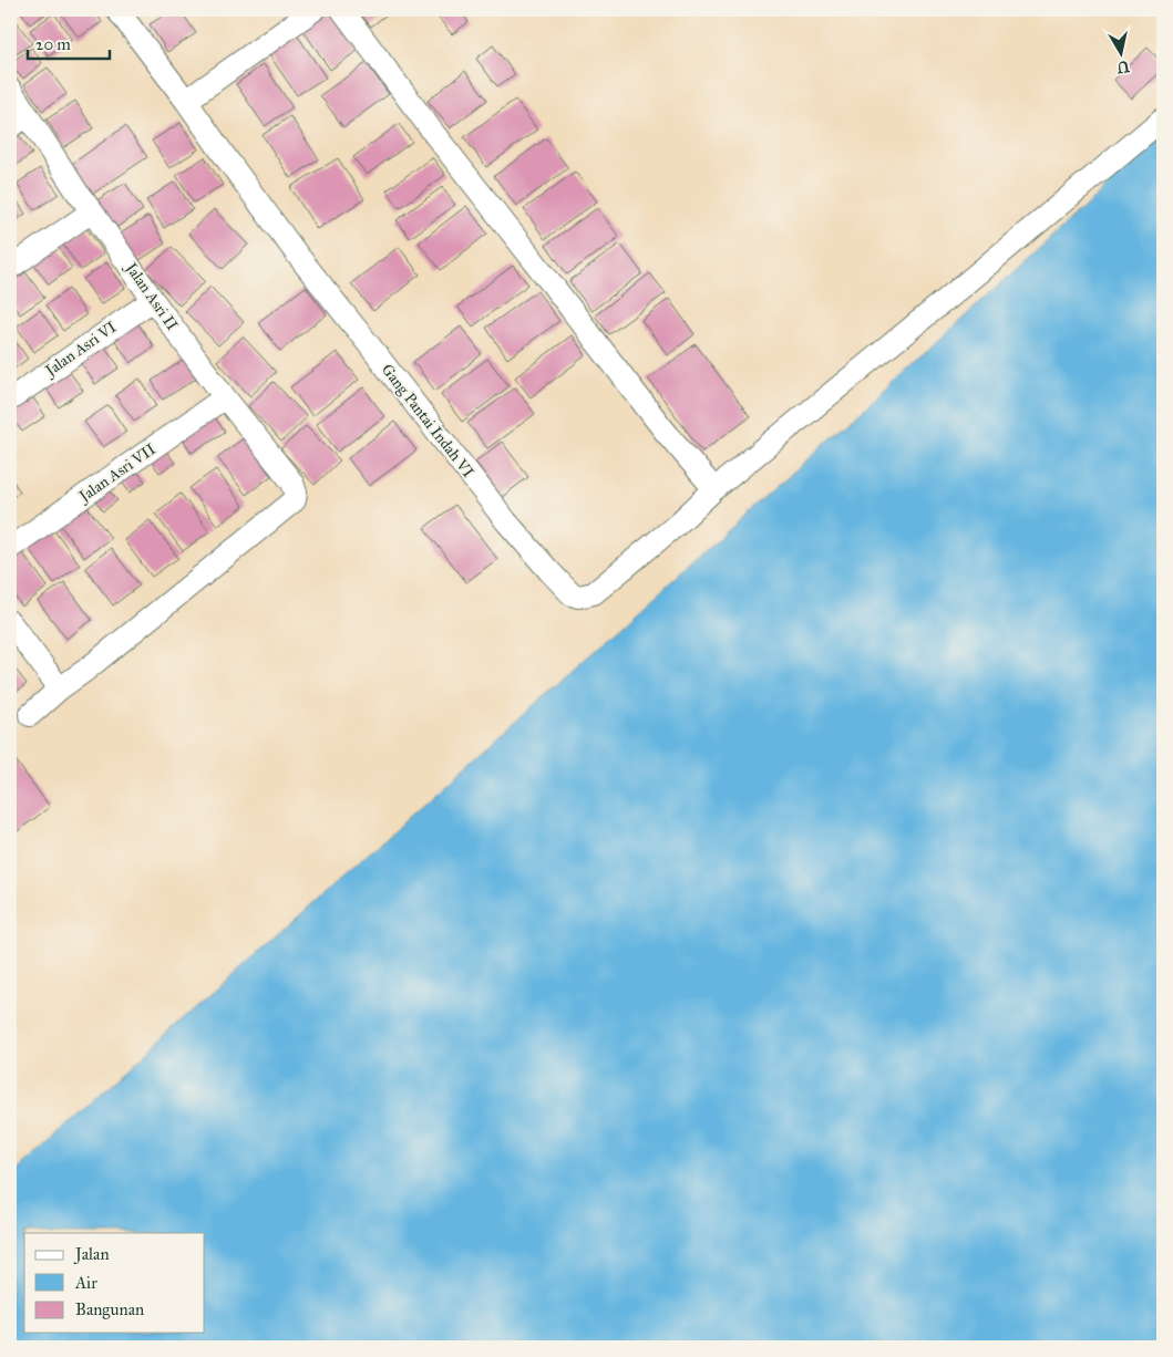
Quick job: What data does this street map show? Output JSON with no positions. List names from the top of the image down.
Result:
{
  "streets": {
    "street": [
      "Jalan Asri II",
      "Jalan Asri VI",
      "Gang Pantai Indah VI",
      "Jalan Asri VII"
    ]
  },
  "crossings": [
    ["Jalan Asri II", "Jalan Asri VI"],
    ["Jalan Asri II", "Jalan Asri VII"]
  ],
  "legend": ["Jalan", "Air", "Bangunan"],
  "scale_bar": "20 m",
  "north": "bottom"
}
